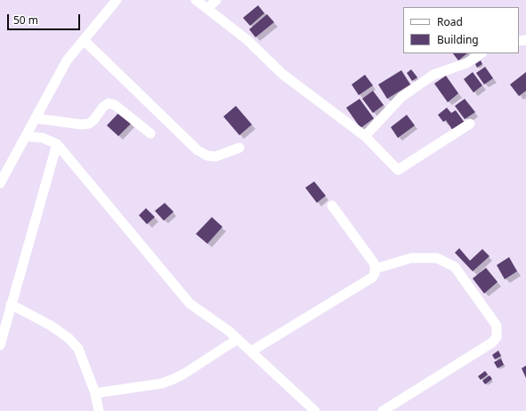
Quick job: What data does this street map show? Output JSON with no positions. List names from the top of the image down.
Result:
{
  "legend": ["Road", "Building"],
  "scale_bar": "50 m"
}
